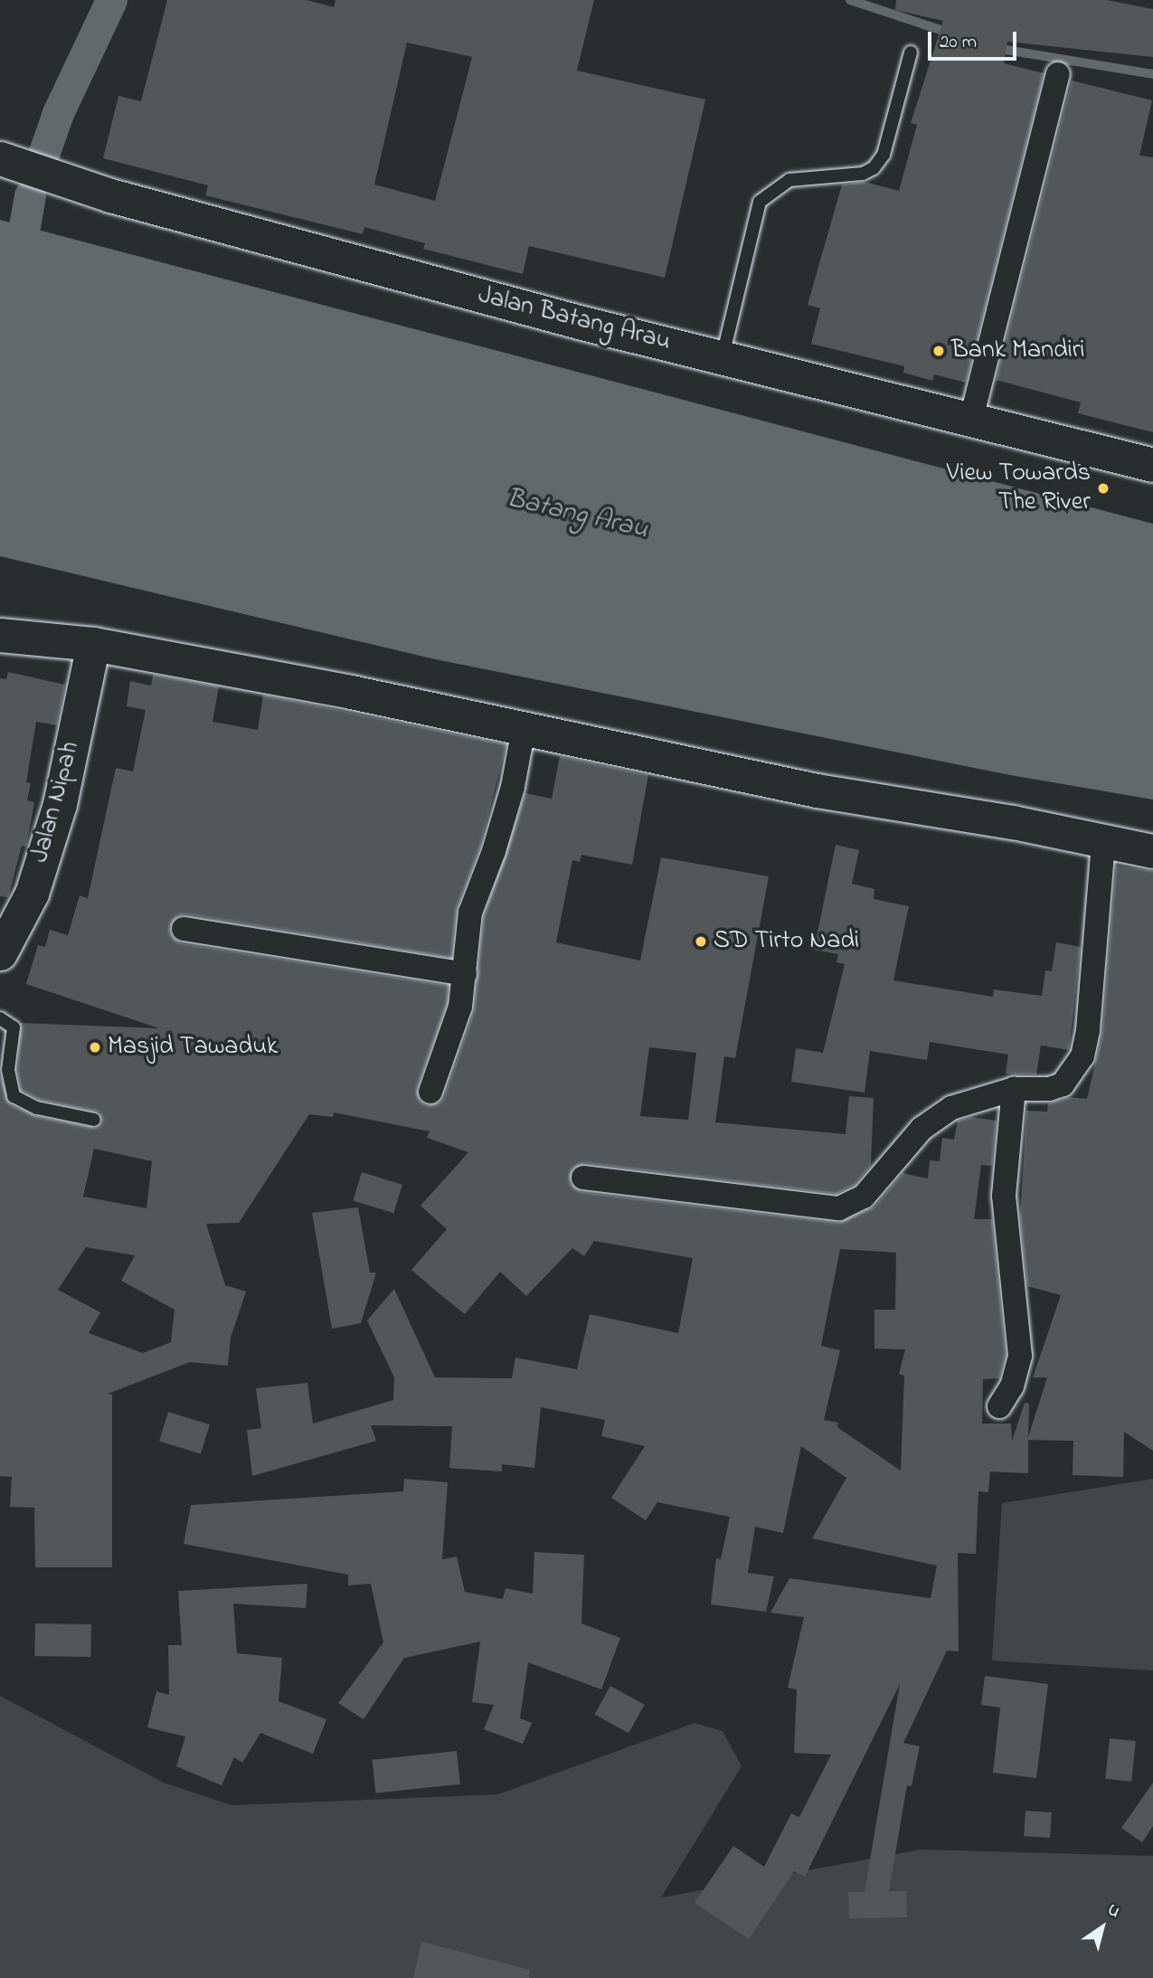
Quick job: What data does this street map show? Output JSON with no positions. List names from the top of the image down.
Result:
{
  "streets": {
    "street": ["Jalan Batang Arau", "Jalan Nipah"]
  },
  "water": ["Batang Arau"],
  "places": [
    "Bank Mandiri",
    "View Towards The River",
    "SD Tirto Nadi",
    "Masjid Tawaduk"
  ],
  "scale_bar": "20 m",
  "north": "top right"
}
